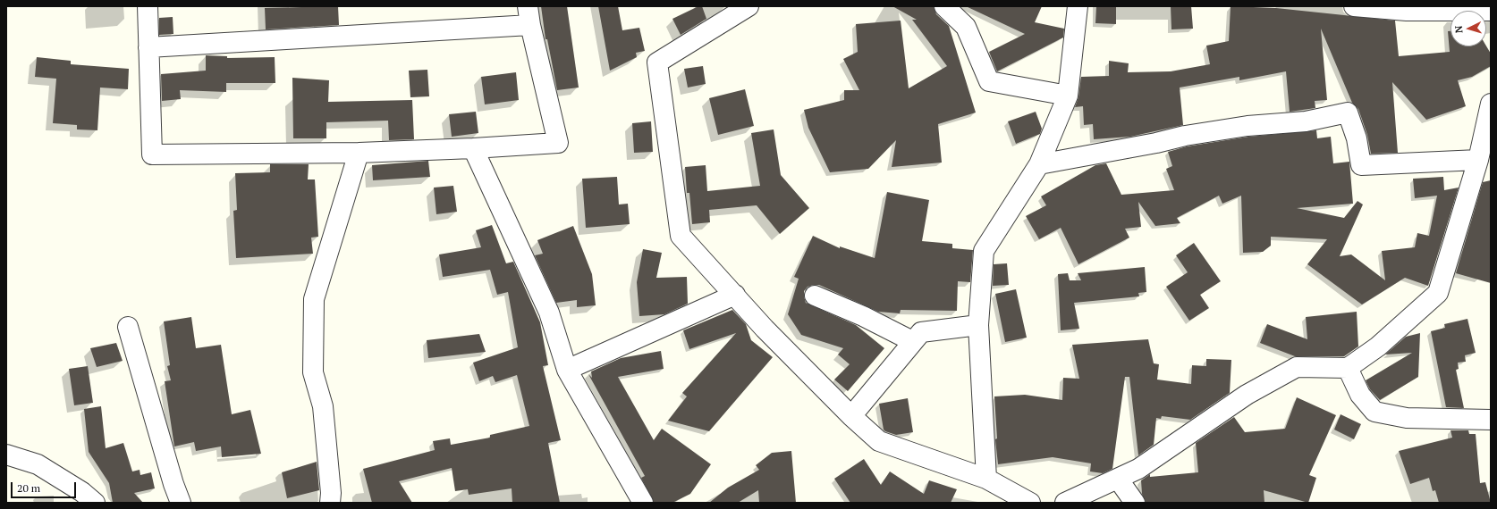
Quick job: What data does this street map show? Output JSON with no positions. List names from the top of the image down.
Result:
{
  "scale_bar": "20 m",
  "north": "left"
}
